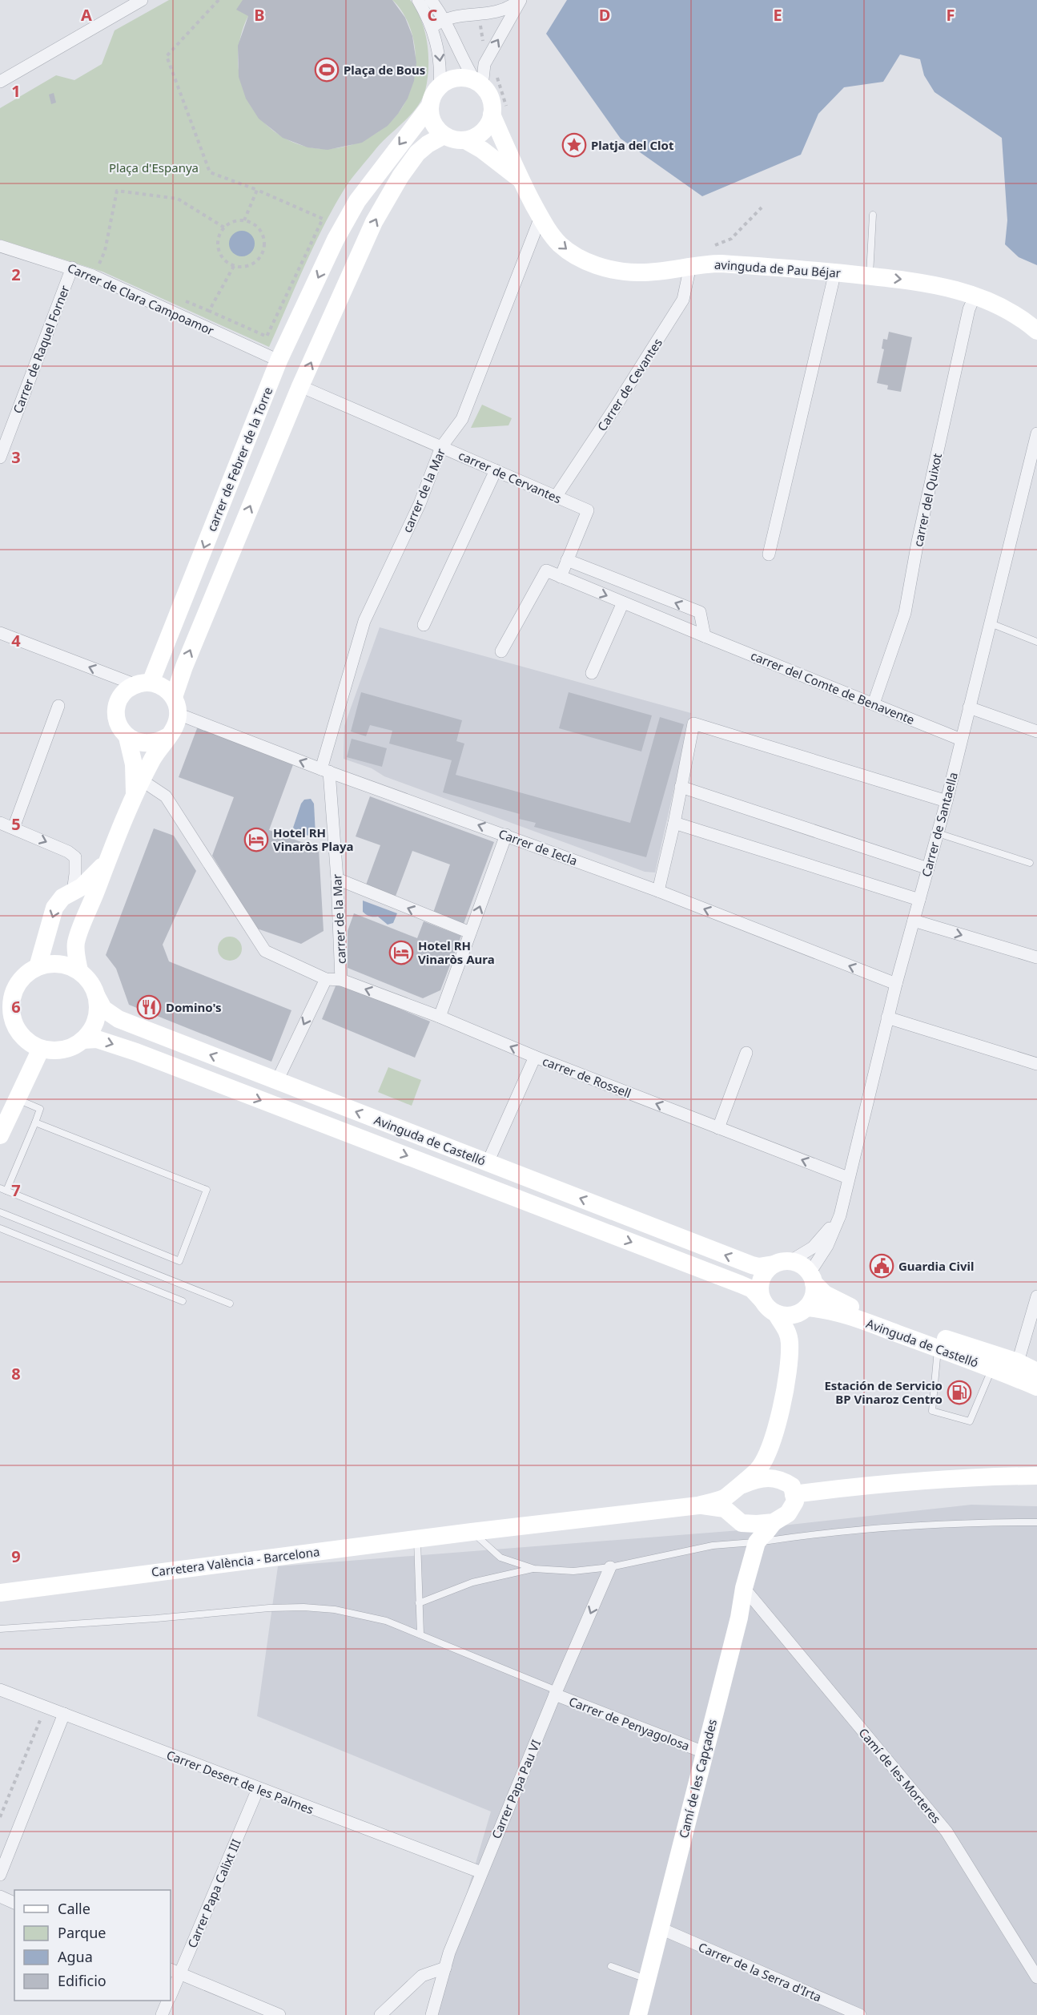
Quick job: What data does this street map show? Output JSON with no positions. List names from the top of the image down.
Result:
{
  "streets": {
    "street": [
      "avinguda de Pau Béjar",
      "Carrer de Clara Campoamor",
      "Carrer de Raquel Forner",
      "Carrer de Cevantes",
      "carrer de Febrer de la Torre",
      "carrer de Cervantes",
      "carrer de la Mar",
      "carrer del Quixot",
      "carrer del Comte de Benavente",
      "Carrer de Santaella",
      "Carrer de Iecla",
      "carrer de Rossell",
      "Avinguda de Castelló",
      "Carretera València - Barcelona",
      "Carrer de Penyagolosa",
      "Camí de les Morteres",
      "Camí de les Capçades",
      "Carrer Desert de les Palmes",
      "Carrer Papa Pau VI",
      "Carrer Papa Calixt III",
      "Carrer de la Serra d'Irta"
    ]
  },
  "crossings": [
    ["avinguda de Pau Béjar", "Carrer de Cevantes"],
    ["avinguda de Pau Béjar", "carrer de Febrer de la Torre"],
    ["avinguda de Pau Béjar", "carrer de la Mar"],
    ["avinguda de Pau Béjar", "carrer del Quixot"],
    ["Carrer de Clara Campoamor", "Carrer de Raquel Forner"],
    ["Carrer de Clara Campoamor", "carrer de Febrer de la Torre"],
    ["Carrer de Cevantes", "carrer de Cervantes"],
    ["carrer de Febrer de la Torre", "Carrer de Iecla"],
    ["carrer de Cervantes", "carrer de la Mar"],
    ["carrer de la Mar", "Carrer de Iecla"],
    ["carrer de la Mar", "carrer de Rossell"],
    ["carrer de la Mar", "Avinguda de Castelló"],
    ["carrer del Quixot", "carrer del Comte de Benavente"],
    ["carrer del Comte de Benavente", "Carrer de Santaella"],
    ["Carrer de Santaella", "Carrer de Iecla"],
    ["Carrer de Santaella", "carrer de Rossell"],
    ["Carrer de Santaella", "Avinguda de Castelló"],
    ["Carrer de Penyagolosa", "Camí de les Capçades"],
    ["Carrer de Penyagolosa", "Carrer Papa Pau VI"],
    ["Camí de les Morteres", "Camí de les Capçades"],
    ["Camí de les Capçades", "Carrer de la Serra d'Irta"],
    ["Carrer Desert de les Palmes", "Carrer Papa Pau VI"],
    ["Carrer Desert de les Palmes", "Carrer Papa Calixt III"]
  ],
  "one_way": ["avinguda de Pau Béjar", "carrer de Rossell"],
  "parks": ["Plaça d'Espanya"],
  "places": {
    "sports": ["Plaça de Bous"],
    "place": ["Platja del Clot"],
    "hotel": ["Hotel RH Vinaròs Playa", "Hotel RH Vinaròs Aura"],
    "restaurant": ["Domino's"],
    "public building": ["Guardia Civil"],
    "fuel station": ["Estación de Servicio BP Vinaroz Centro"]
  },
  "legend": [
    "Calle",
    "Parque",
    "Agua",
    "Edificio"
  ],
  "grid": {
    "columns": [
      "A",
      "B",
      "C",
      "D",
      "E",
      "F"
    ],
    "rows": [
      "1",
      "2",
      "3",
      "4",
      "5",
      "6",
      "7",
      "8",
      "9"
    ]
  }
}
